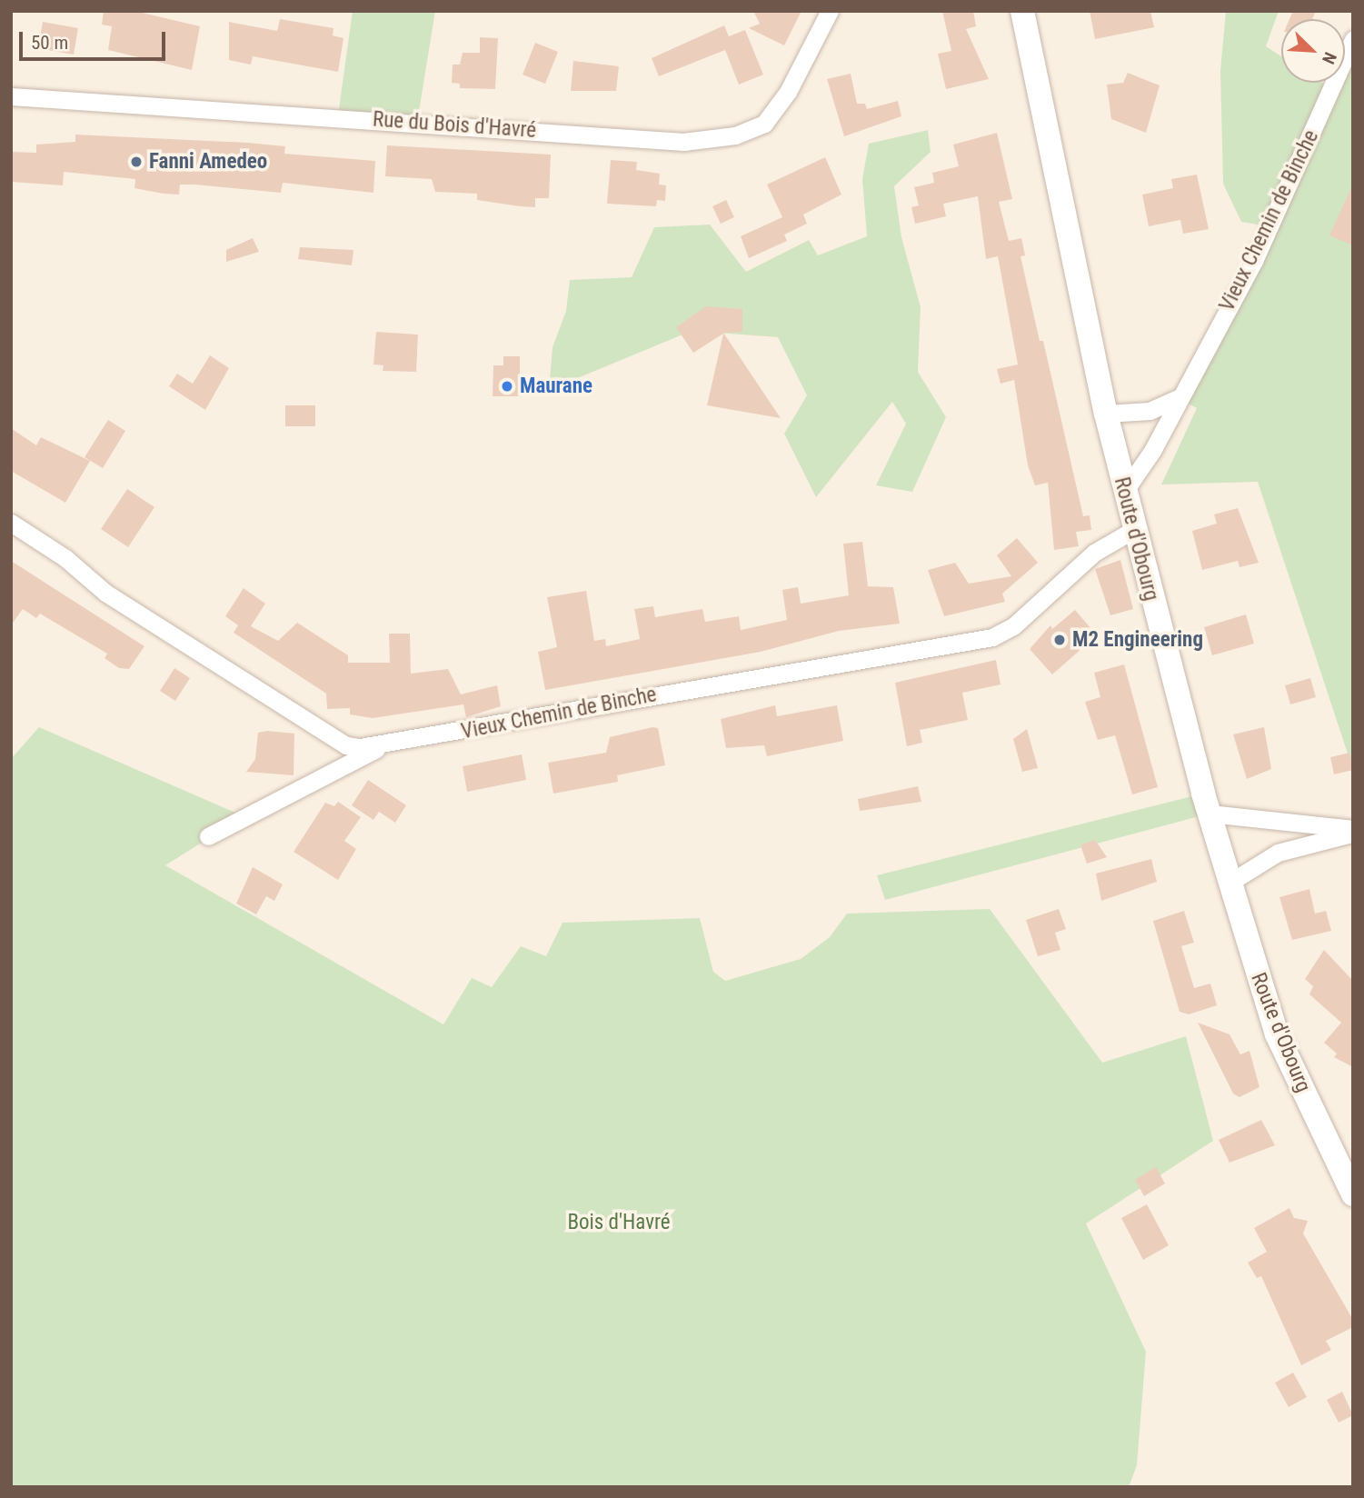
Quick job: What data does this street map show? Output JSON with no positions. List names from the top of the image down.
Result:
{
  "streets": {
    "main road": ["Route d'Obourg"],
    "street": ["Rue du Bois d'Havré", "Vieux Chemin de Binche"]
  },
  "crossings": [
    ["Vieux Chemin de Binche", "Route d'Obourg"]
  ],
  "parks": ["Bois d'Havré"],
  "places": ["Fanni Amedeo", "Maurane", "M2 Engineering"],
  "scale_bar": "50 m",
  "north": "bottom right"
}
